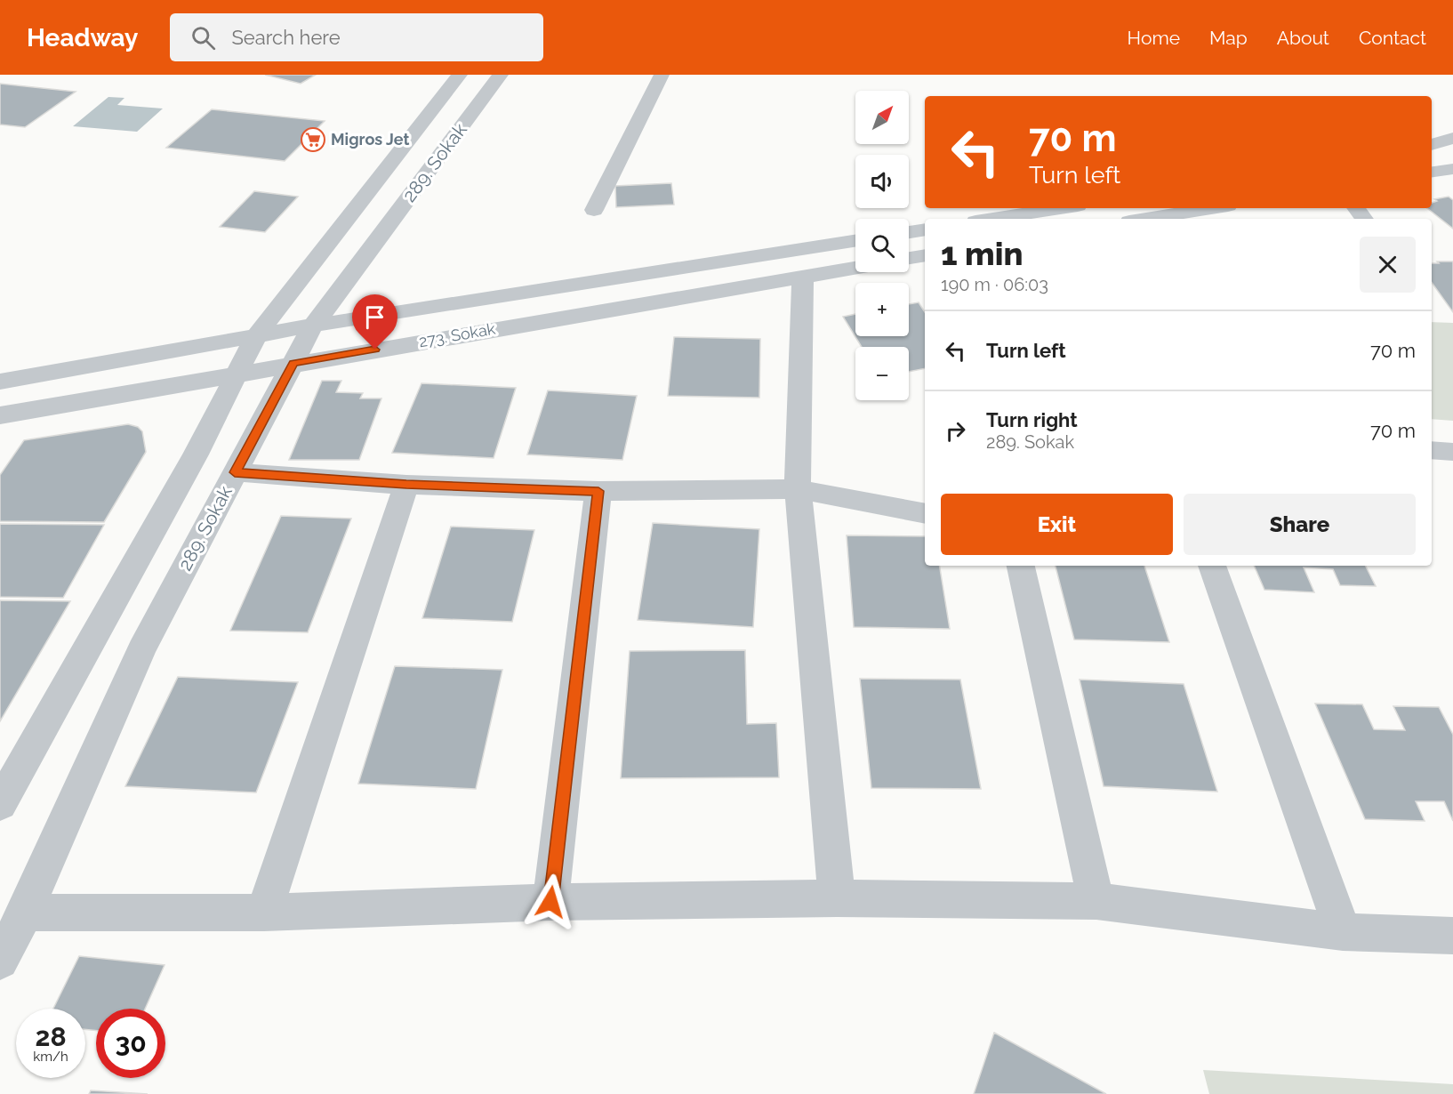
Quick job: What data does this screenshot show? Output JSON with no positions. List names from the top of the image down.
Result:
{
  "streets": {
    "street": ["289. Sokak", "273. Sokak"]
  },
  "crossings": [
    ["289. Sokak", "273. Sokak"]
  ],
  "places": {
    "supermarket": ["Migros Jet"]
  },
  "north": "top right",
  "page": {
    "header": "Headway",
    "search": "Search here",
    "nav": [
      "Home",
      "Map",
      "About",
      "Contact"
    ],
    "map_buttons": ["+", "−"],
    "turn": ["70 m", "Turn left"],
    "heading": ["1 min", "190 m · 06:03"],
    "list": [
      {
        "name": "Turn left",
        "value": "70 m"
      },
      {
        "name": "Turn right",
        "note": "289. Sokak",
        "value": "70 m"
      }
    ],
    "buttons": ["Exit", "Share"],
    "speed": "28 km/h",
    "limit": "30"
  }
}
